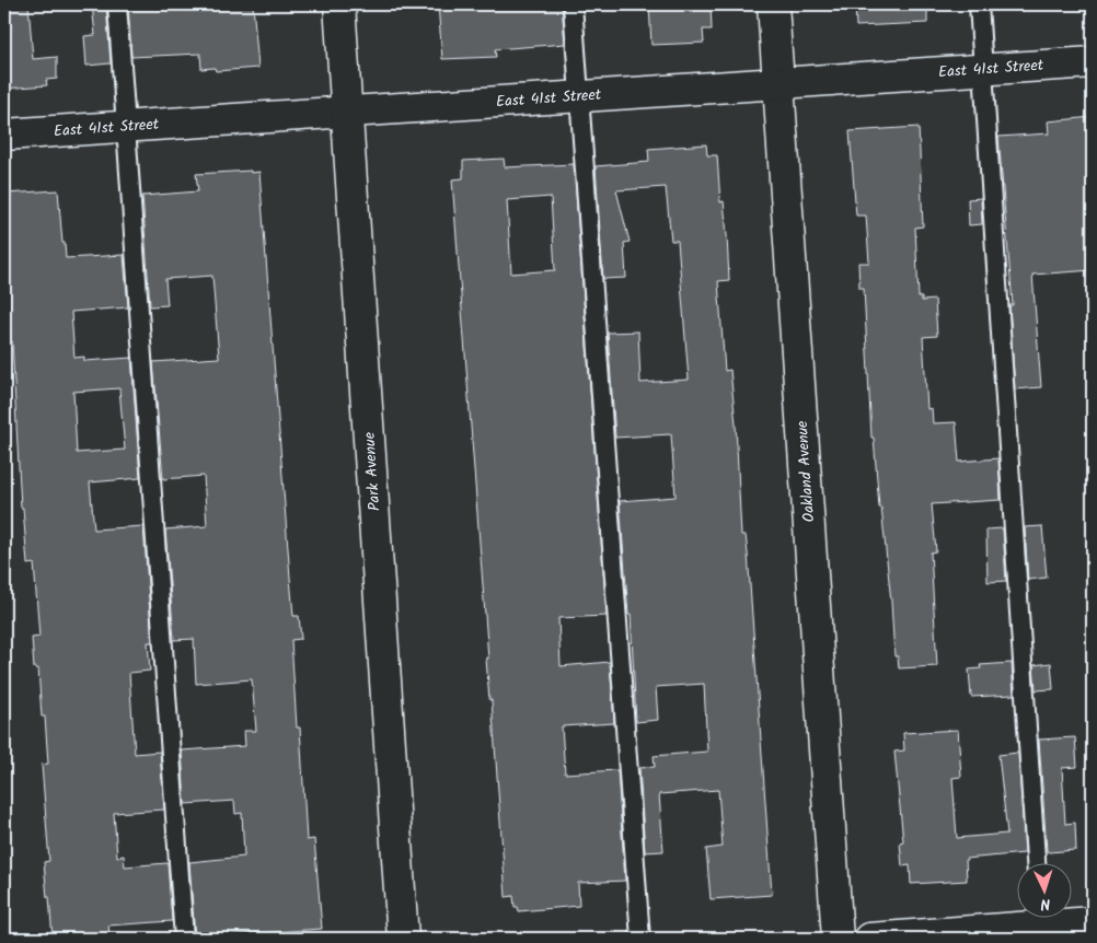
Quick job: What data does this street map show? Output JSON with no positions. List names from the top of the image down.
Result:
{
  "streets": {
    "street": ["East 41st Street", "Park Avenue", "Oakland Avenue"]
  },
  "crossings": [
    ["East 41st Street", "Park Avenue"],
    ["East 41st Street", "Oakland Avenue"]
  ],
  "north": "bottom"
}
